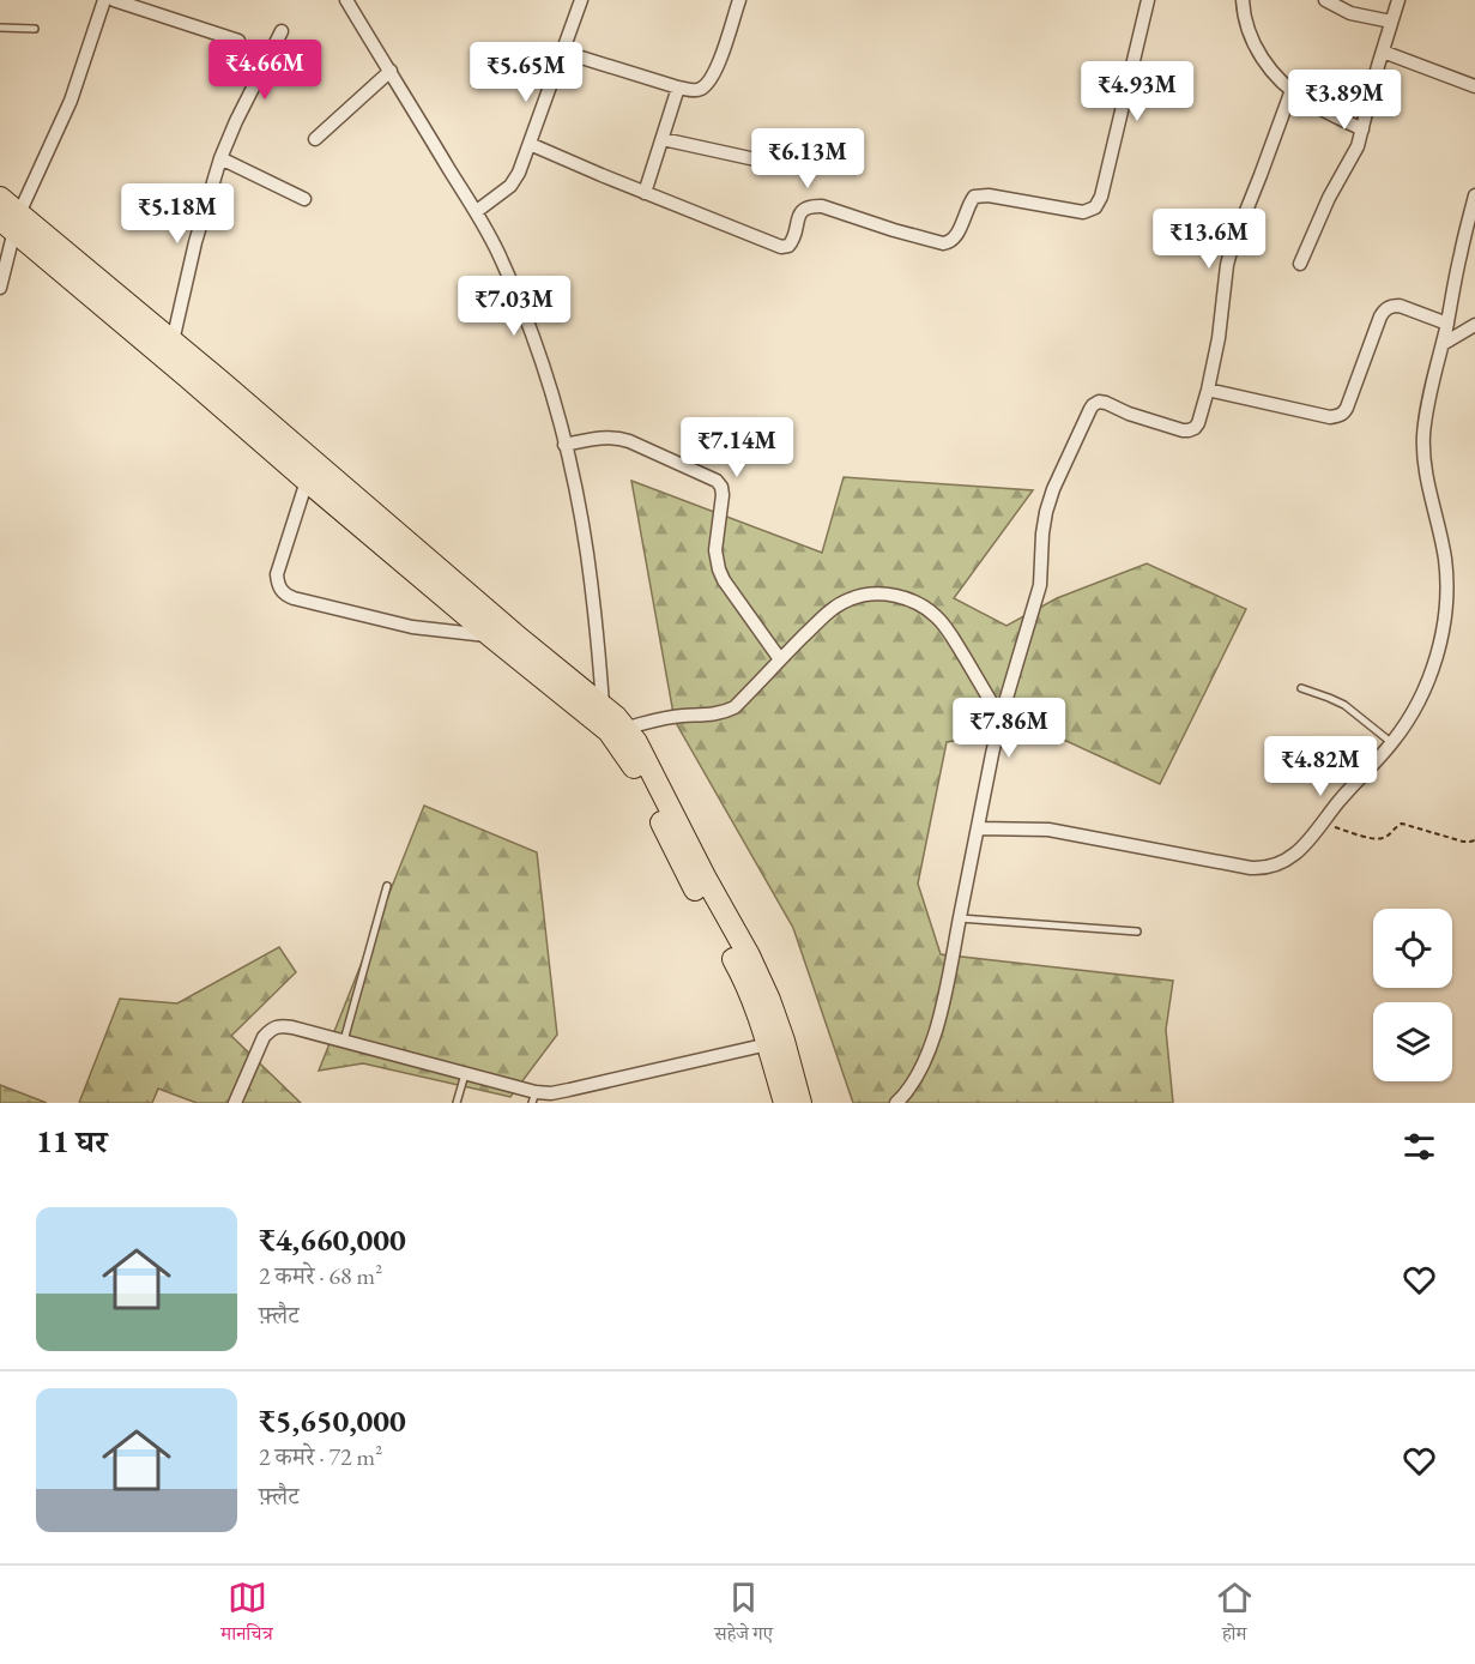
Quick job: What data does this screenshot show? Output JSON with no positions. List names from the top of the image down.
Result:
{
  "page": {
    "price": [
      "₹4.66M",
      "₹5.65M",
      "₹4.93M",
      "₹3.89M",
      "₹6.13M",
      "₹5.18M",
      "₹13.6M",
      "₹7.03M",
      "₹7.14M",
      "₹7.86M",
      "₹4.82M"
    ],
    "heading": "11 घर",
    "list": [
      {
        "name": "₹4,660,000",
        "note": "2 कमरे · 68 m² · फ़्लैट"
      },
      {
        "name": "₹5,650,000",
        "note": "2 कमरे · 72 m² · फ़्लैट"
      }
    ],
    "tabs": ["मानचित्र", "सहेजे गए", "होम"]
  }
}
